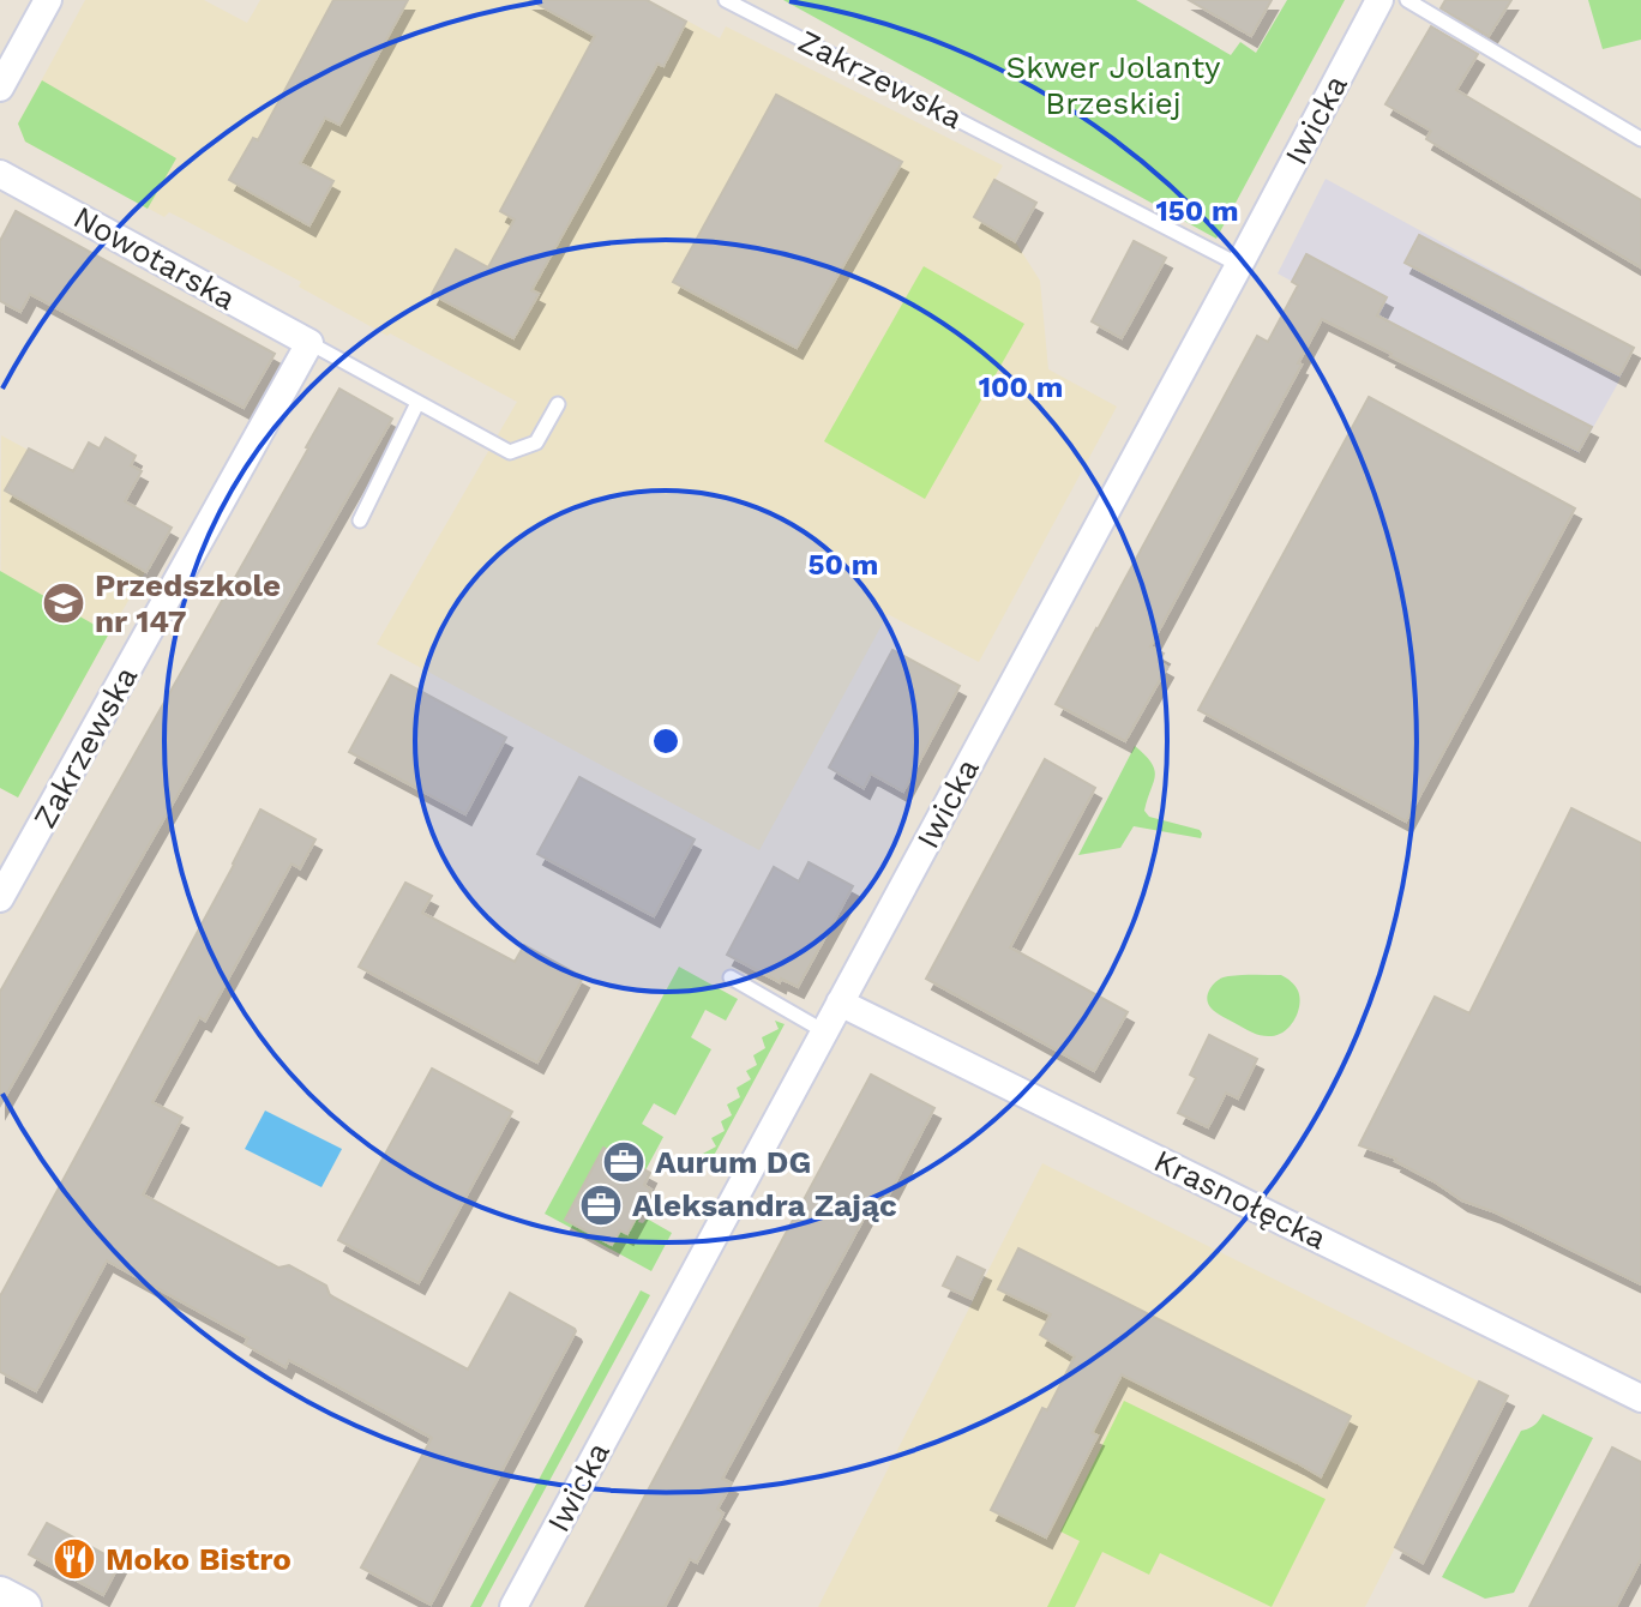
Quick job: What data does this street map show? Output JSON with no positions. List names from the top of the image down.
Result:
{
  "streets": {
    "street": [
      "Zakrzewska",
      "Iwicka",
      "Nowotarska",
      "Krasnołęcka"
    ]
  },
  "crossings": [
    ["Zakrzewska", "Iwicka"],
    ["Zakrzewska", "Nowotarska"],
    ["Iwicka", "Krasnołęcka"]
  ],
  "parks": ["Skwer Jolanty Brzeskiej"],
  "places": {
    "school or university": ["Przedszkole nr 147"],
    "office": ["Aurum DG", "Aleksandra Zając"],
    "restaurant": ["Moko Bistro"]
  },
  "rings": ["150 m", "100 m", "50 m"]
}
